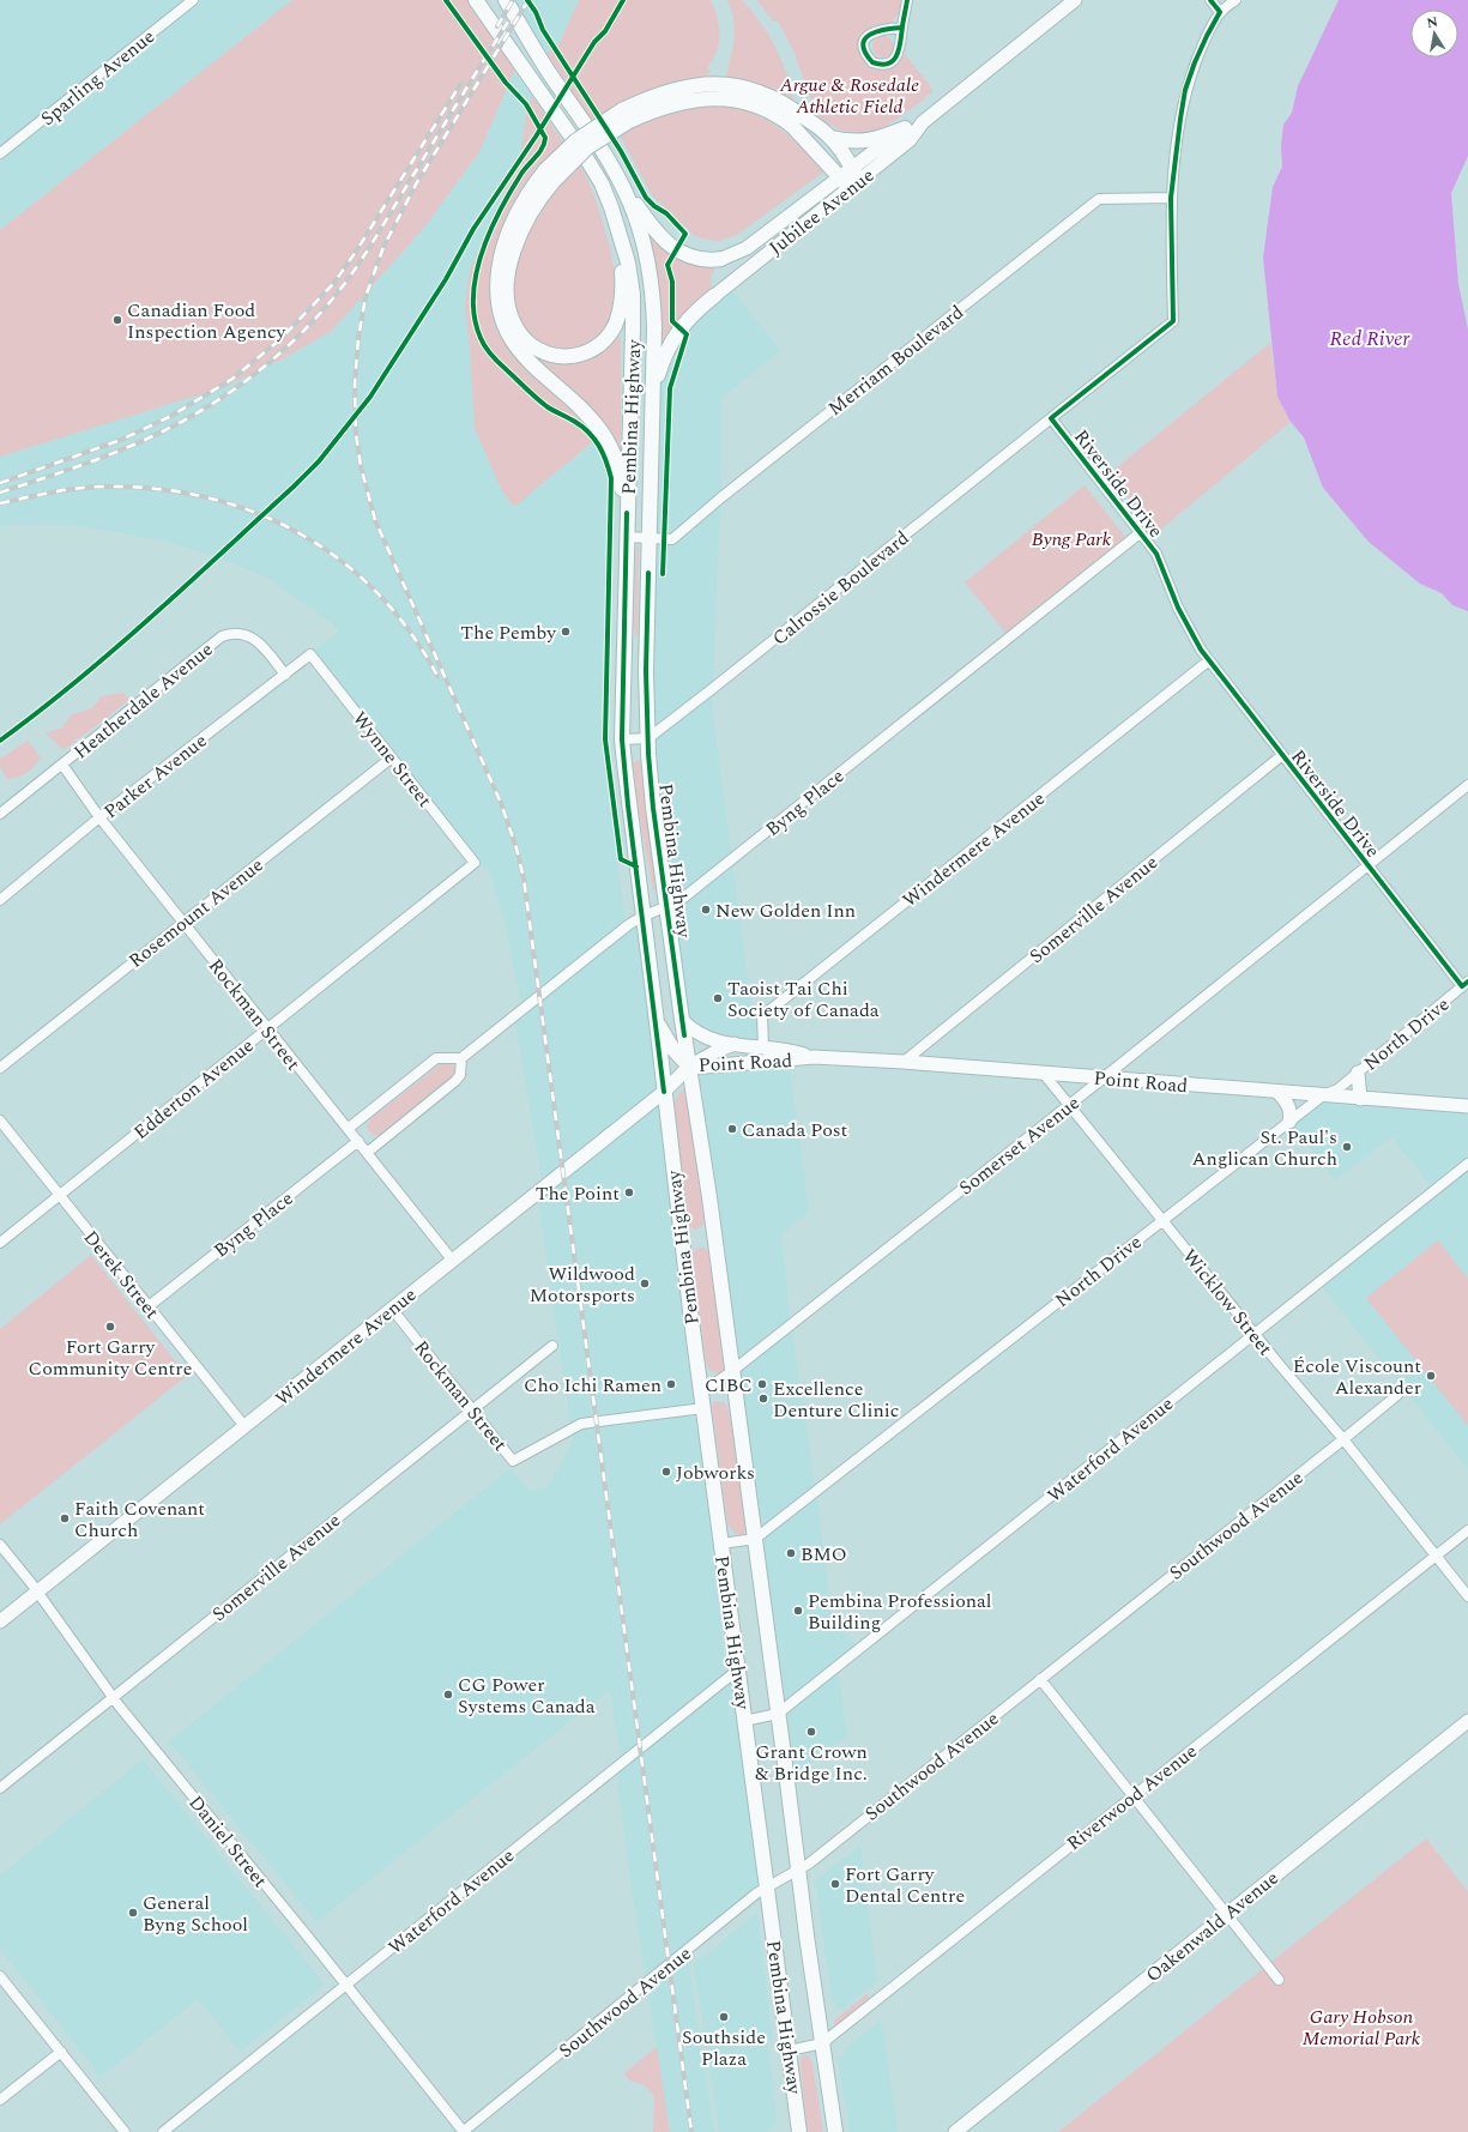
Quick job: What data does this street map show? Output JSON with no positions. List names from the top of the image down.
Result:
{
  "streets": {
    "main road": ["Pembina Highway"],
    "street": [
      "Sparling Avenue",
      "Jubilee Avenue",
      "Merriam Boulevard",
      "Riverside Drive",
      "Calrossie Boulevard",
      "Heatherdale Avenue",
      "Wynne Street",
      "Parker Avenue",
      "Byng Place",
      "Windermere Avenue",
      "Somerville Avenue",
      "Rosemount Avenue",
      "Rockman Street",
      "North Drive",
      "Point Road",
      "Edderton Avenue",
      "Somerset Avenue",
      "Derek Street",
      "Wicklow Street",
      "Waterford Avenue",
      "Southwood Avenue",
      "Riverwood Avenue",
      "Daniel Street",
      "Oakenwald Avenue"
    ]
  },
  "crossings": [
    ["Merriam Boulevard", "Pembina Highway"],
    ["Merriam Boulevard", "Riverside Drive"],
    ["Pembina Highway", "Calrossie Boulevard"],
    ["Pembina Highway", "Byng Place"],
    ["Pembina Highway", "Windermere Avenue"],
    ["Pembina Highway", "Rockman Street"],
    ["Pembina Highway", "North Drive"],
    ["Pembina Highway", "Point Road"],
    ["Pembina Highway", "Somerset Avenue"],
    ["Pembina Highway", "Waterford Avenue"],
    ["Pembina Highway", "Southwood Avenue"],
    ["Pembina Highway", "Riverwood Avenue"],
    ["Riverside Drive", "Calrossie Boulevard"],
    ["Riverside Drive", "Byng Place"],
    ["Riverside Drive", "Windermere Avenue"],
    ["Riverside Drive", "Somerville Avenue"],
    ["Riverside Drive", "North Drive"],
    ["Riverside Drive", "Somerset Avenue"],
    ["Heatherdale Avenue", "Parker Avenue"],
    ["Heatherdale Avenue", "Rockman Street"],
    ["Wynne Street", "Parker Avenue"],
    ["Wynne Street", "Rosemount Avenue"],
    ["Wynne Street", "Edderton Avenue"],
    ["Parker Avenue", "Rockman Street"],
    ["Byng Place", "Rockman Street"],
    ["Byng Place", "Derek Street"],
    ["Windermere Avenue", "Rockman Street"],
    ["Windermere Avenue", "Point Road"],
    ["Windermere Avenue", "Derek Street"],
    ["Windermere Avenue", "Daniel Street"],
    ["Somerville Avenue", "Rockman Street"],
    ["Somerville Avenue", "Point Road"],
    ["Somerville Avenue", "Daniel Street"],
    ["Rosemount Avenue", "Rockman Street"],
    ["Rockman Street", "Edderton Avenue"],
    ["North Drive", "Point Road"],
    ["North Drive", "Wicklow Street"],
    ["Point Road", "Somerset Avenue"],
    ["Point Road", "Wicklow Street"],
    ["Edderton Avenue", "Derek Street"],
    ["Somerset Avenue", "Wicklow Street"],
    ["Wicklow Street", "Waterford Avenue"],
    ["Wicklow Street", "Southwood Avenue"],
    ["Wicklow Street", "Riverwood Avenue"],
    ["Waterford Avenue", "Daniel Street"],
    ["Southwood Avenue", "Daniel Street"]
  ],
  "water": ["Red River"],
  "parks": ["Argue & Rosedale Athletic Field", "Byng Park", "Gary Hobson Memorial Park"],
  "places": [
    "Canadian Food Inspection Agency",
    "The Pemby",
    "New Golden Inn",
    "Taoist Tai Chi Society of Canada",
    "Canada Post",
    "St. Paul's Anglican Church",
    "The Point",
    "Wildwood Motorsports",
    "Fort Garry Community Centre",
    "École Viscount Alexander",
    "Cho Ichi Ramen",
    "CIBC",
    "Excellence Denture Clinic",
    "Jobworks",
    "Faith Covenant Church",
    "BMO",
    "Pembina Professional Building",
    "CG Power Systems Canada",
    "Grant Crown & Bridge Inc.",
    "Fort Garry Dental Centre",
    "General Byng School",
    "Southside Plaza"
  ],
  "north": "top"
}
